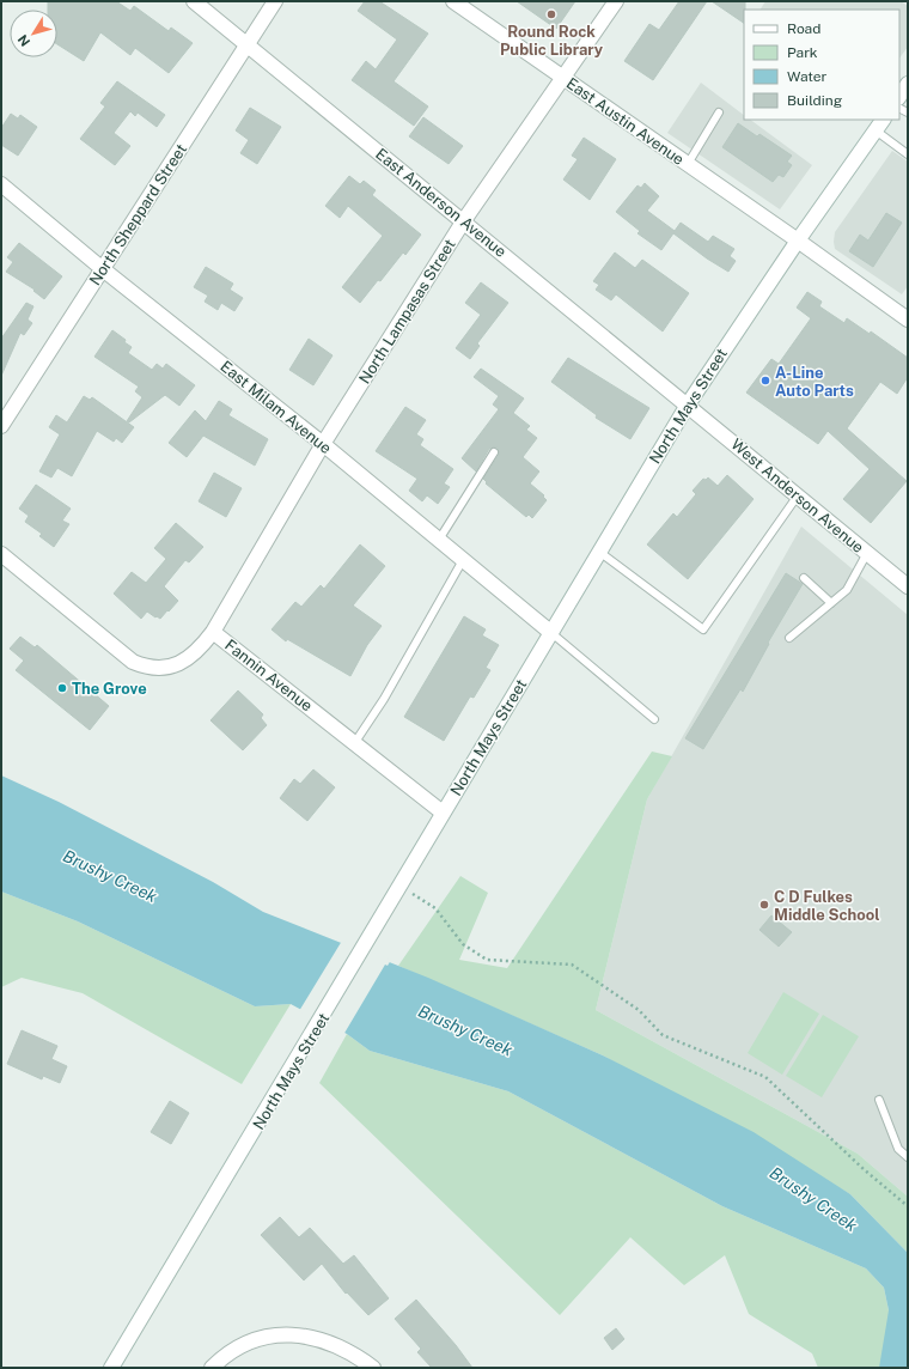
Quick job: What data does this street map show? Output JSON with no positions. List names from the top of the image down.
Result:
{
  "streets": {
    "street": [
      "East Austin Avenue",
      "East Anderson Avenue",
      "North Sheppard Street",
      "North Lampasas Street",
      "North Mays Street",
      "East Milam Avenue",
      "West Anderson Avenue",
      "Fannin Avenue"
    ]
  },
  "crossings": [
    ["East Austin Avenue", "North Lampasas Street"],
    ["East Austin Avenue", "North Mays Street"],
    ["East Anderson Avenue", "North Sheppard Street"],
    ["East Anderson Avenue", "North Lampasas Street"],
    ["East Anderson Avenue", "North Mays Street"],
    ["East Anderson Avenue", "West Anderson Avenue"],
    ["North Sheppard Street", "East Milam Avenue"],
    ["North Lampasas Street", "East Milam Avenue"],
    ["North Lampasas Street", "Fannin Avenue"],
    ["North Mays Street", "East Milam Avenue"],
    ["North Mays Street", "West Anderson Avenue"],
    ["North Mays Street", "Fannin Avenue"]
  ],
  "water": ["Brushy Creek"],
  "places": [
    "Round Rock Public Library",
    "A-Line Auto Parts",
    "The Grove",
    "C D Fulkes Middle School"
  ],
  "legend": [
    "Road",
    "Park",
    "Water",
    "Building"
  ],
  "north": "bottom left"
}
